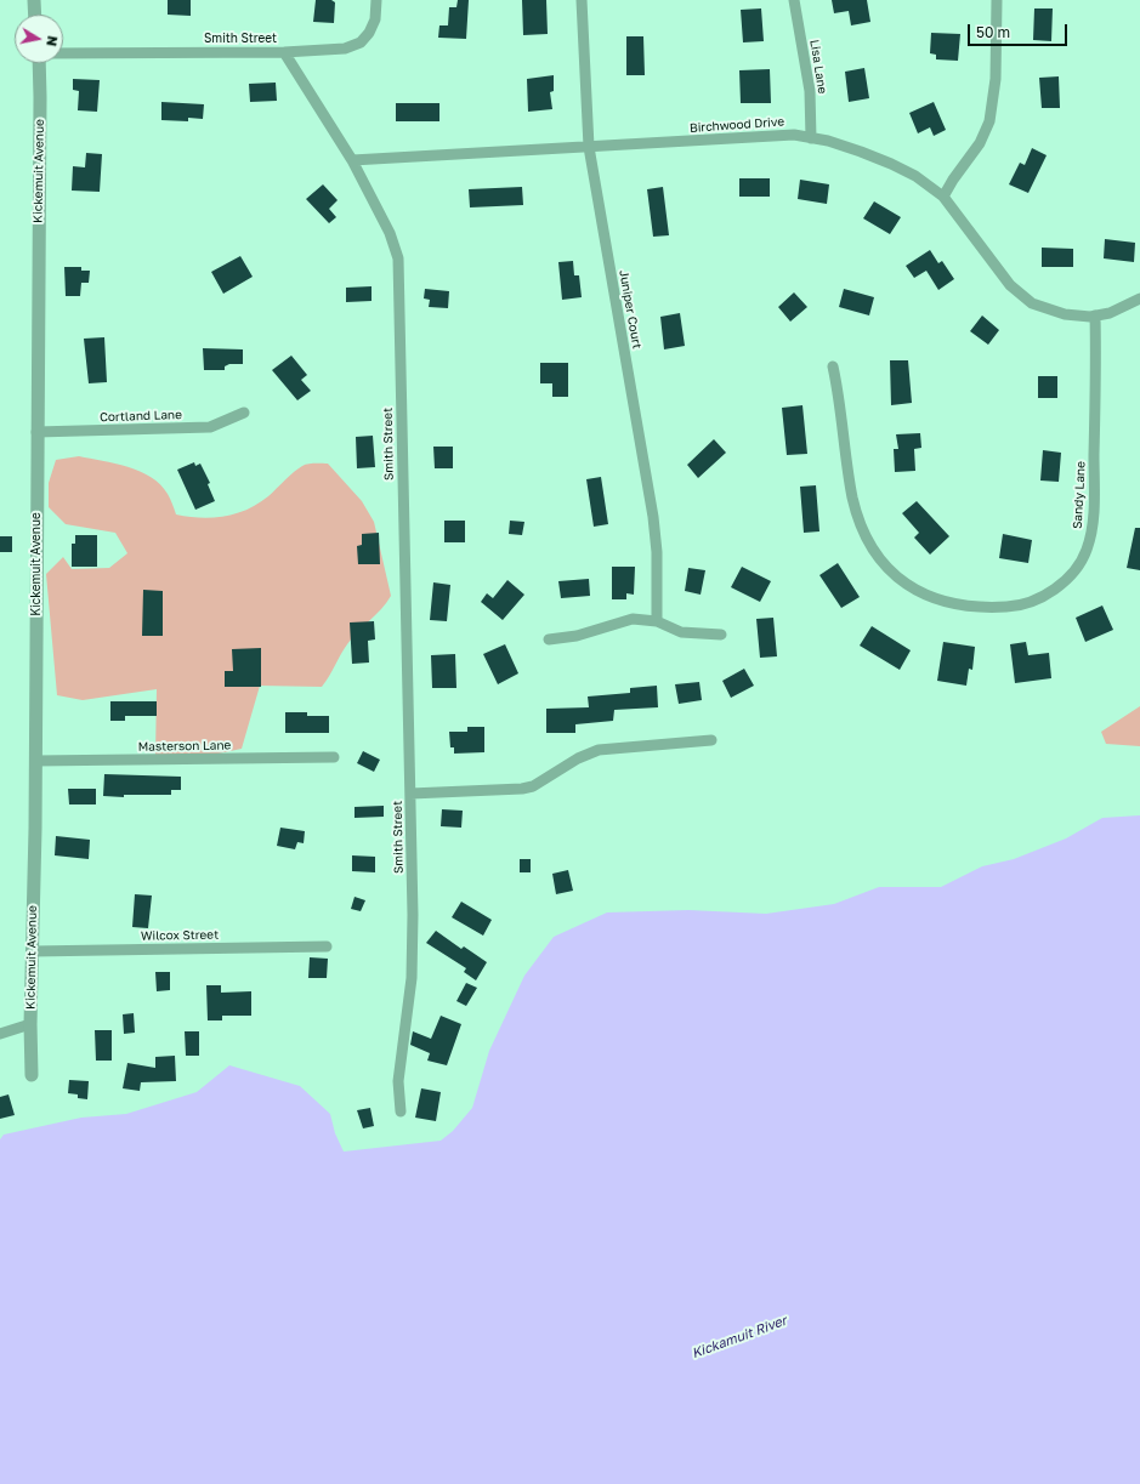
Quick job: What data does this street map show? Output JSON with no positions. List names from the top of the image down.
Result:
{
  "streets": {
    "street": [
      "Smith Street",
      "Lisa Lane",
      "Birchwood Drive",
      "Kickemuit Avenue",
      "Juniper Court",
      "Cortland Lane",
      "Sandy Lane",
      "Masterson Lane",
      "Wilcox Street"
    ]
  },
  "crossings": [
    ["Smith Street", "Birchwood Drive"],
    ["Lisa Lane", "Birchwood Drive"],
    ["Birchwood Drive", "Juniper Court"],
    ["Birchwood Drive", "Sandy Lane"],
    ["Kickemuit Avenue", "Cortland Lane"],
    ["Kickemuit Avenue", "Masterson Lane"],
    ["Kickemuit Avenue", "Wilcox Street"]
  ],
  "water": ["Kickamuit River"],
  "scale_bar": "50 m",
  "north": "right"
}
